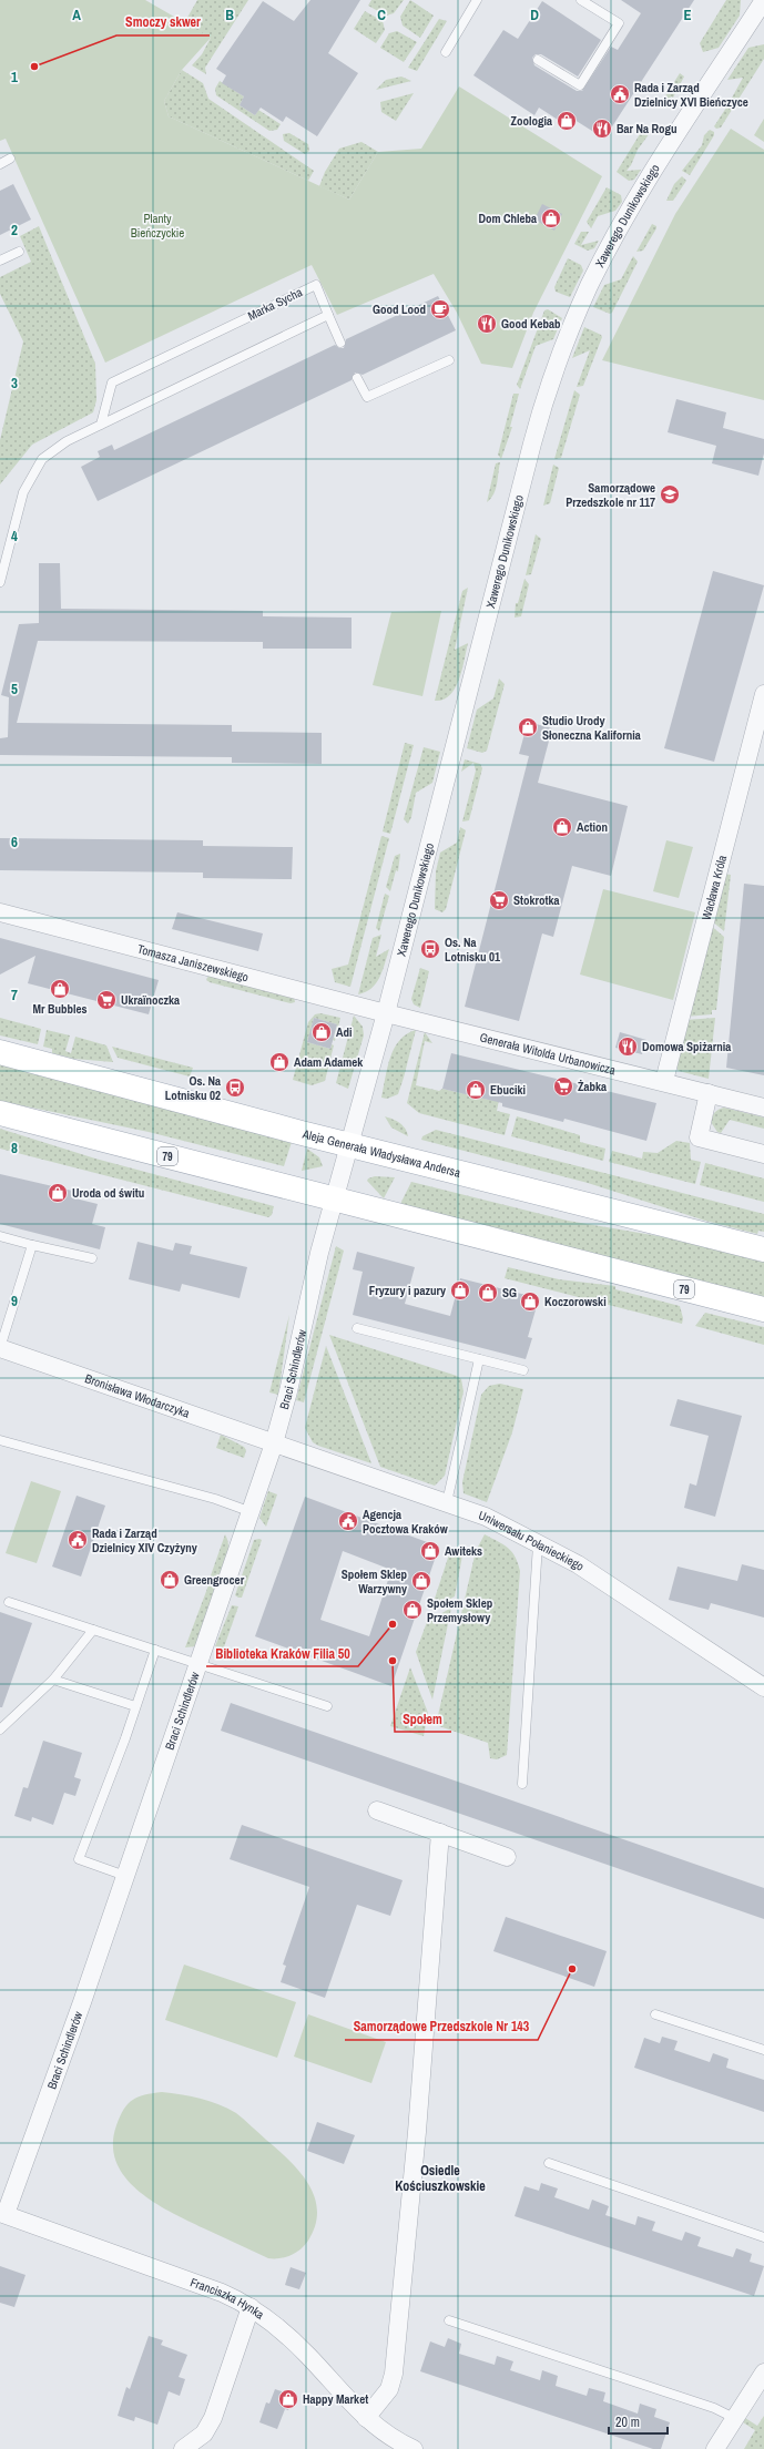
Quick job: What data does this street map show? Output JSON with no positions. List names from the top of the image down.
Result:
{
  "streets": {
    "main road": ["Aleja Generała Władysława Andersa", "79"],
    "street": [
      "Xawerego Dunikowskiego",
      "Wacława Króla",
      "Tomasza Janiszewskiego",
      "Generała Witolda Urbanowicza",
      "Braci Schindlerów",
      "Bronisława Włodarczyka",
      "Uniwersału Połanieckiego",
      "Franciszka Hynka"
    ],
    "lane": ["Marka Sycha"]
  },
  "crossings": [
    ["Xawerego Dunikowskiego", "Tomasza Janiszewskiego"],
    ["Xawerego Dunikowskiego", "Generała Witolda Urbanowicza"],
    ["Xawerego Dunikowskiego", "Aleja Generała Władysława Andersa"],
    ["Xawerego Dunikowskiego", "Braci Schindlerów"],
    ["Wacława Króla", "Generała Witolda Urbanowicza"],
    ["Tomasza Janiszewskiego", "Generała Witolda Urbanowicza"],
    ["Aleja Generała Władysława Andersa", "Braci Schindlerów"],
    ["79", "Braci Schindlerów"],
    ["Braci Schindlerów", "Bronisława Włodarczyka"],
    ["Braci Schindlerów", "Uniwersału Połanieckiego"],
    ["Braci Schindlerów", "Franciszka Hynka"],
    ["Bronisława Włodarczyka", "Uniwersału Połanieckiego"]
  ],
  "districts": ["Osiedle Kościuszkowskie"],
  "parks": ["Planty Bieńczyckie"],
  "places": {
    "other": [
      "Smoczy skwer",
      "Biblioteka Kraków Filia 50",
      "Społem",
      "Samorządowe Przedszkole Nr 143"
    ],
    "public building": ["Rada i Zarząd Dzielnicy XVI Bieńczyce", "Agencja Pocztowa Kraków", "Rada i Zarząd Dzielnicy XIV Czyżyny"],
    "shop": [
      "Zoologia",
      "Dom Chleba",
      "Studio Urody Słoneczna Kalifornia",
      "Action",
      "Mr Bubbles",
      "Adi",
      "Adam Adamek",
      "Ebuciki",
      "Uroda od świtu",
      "Fryzury i pazury",
      "SG",
      "Koczorowski",
      "Awiteks",
      "Greengrocer",
      "Społem Sklep Warzywny",
      "Społem Sklep Przemysłowy",
      "Happy Market"
    ],
    "restaurant": ["Bar Na Rogu", "Good Kebab", "Domowa Spiżarnia"],
    "cafe": ["Good Lood"],
    "school or university": ["Samorządowe Przedszkole nr 117"],
    "supermarket": ["Stokrotka", "Ukraïnoczka", "Żabka"],
    "bus stop": ["Os. Na Lotnisku 01", "Os. Na Lotnisku 02"]
  },
  "scale_bar": "20 m",
  "grid": {
    "columns": [
      "A",
      "B",
      "C",
      "D",
      "E"
    ],
    "rows": [
      "1",
      "2",
      "3",
      "4",
      "5",
      "6",
      "7",
      "8",
      "9"
    ]
  }
}
